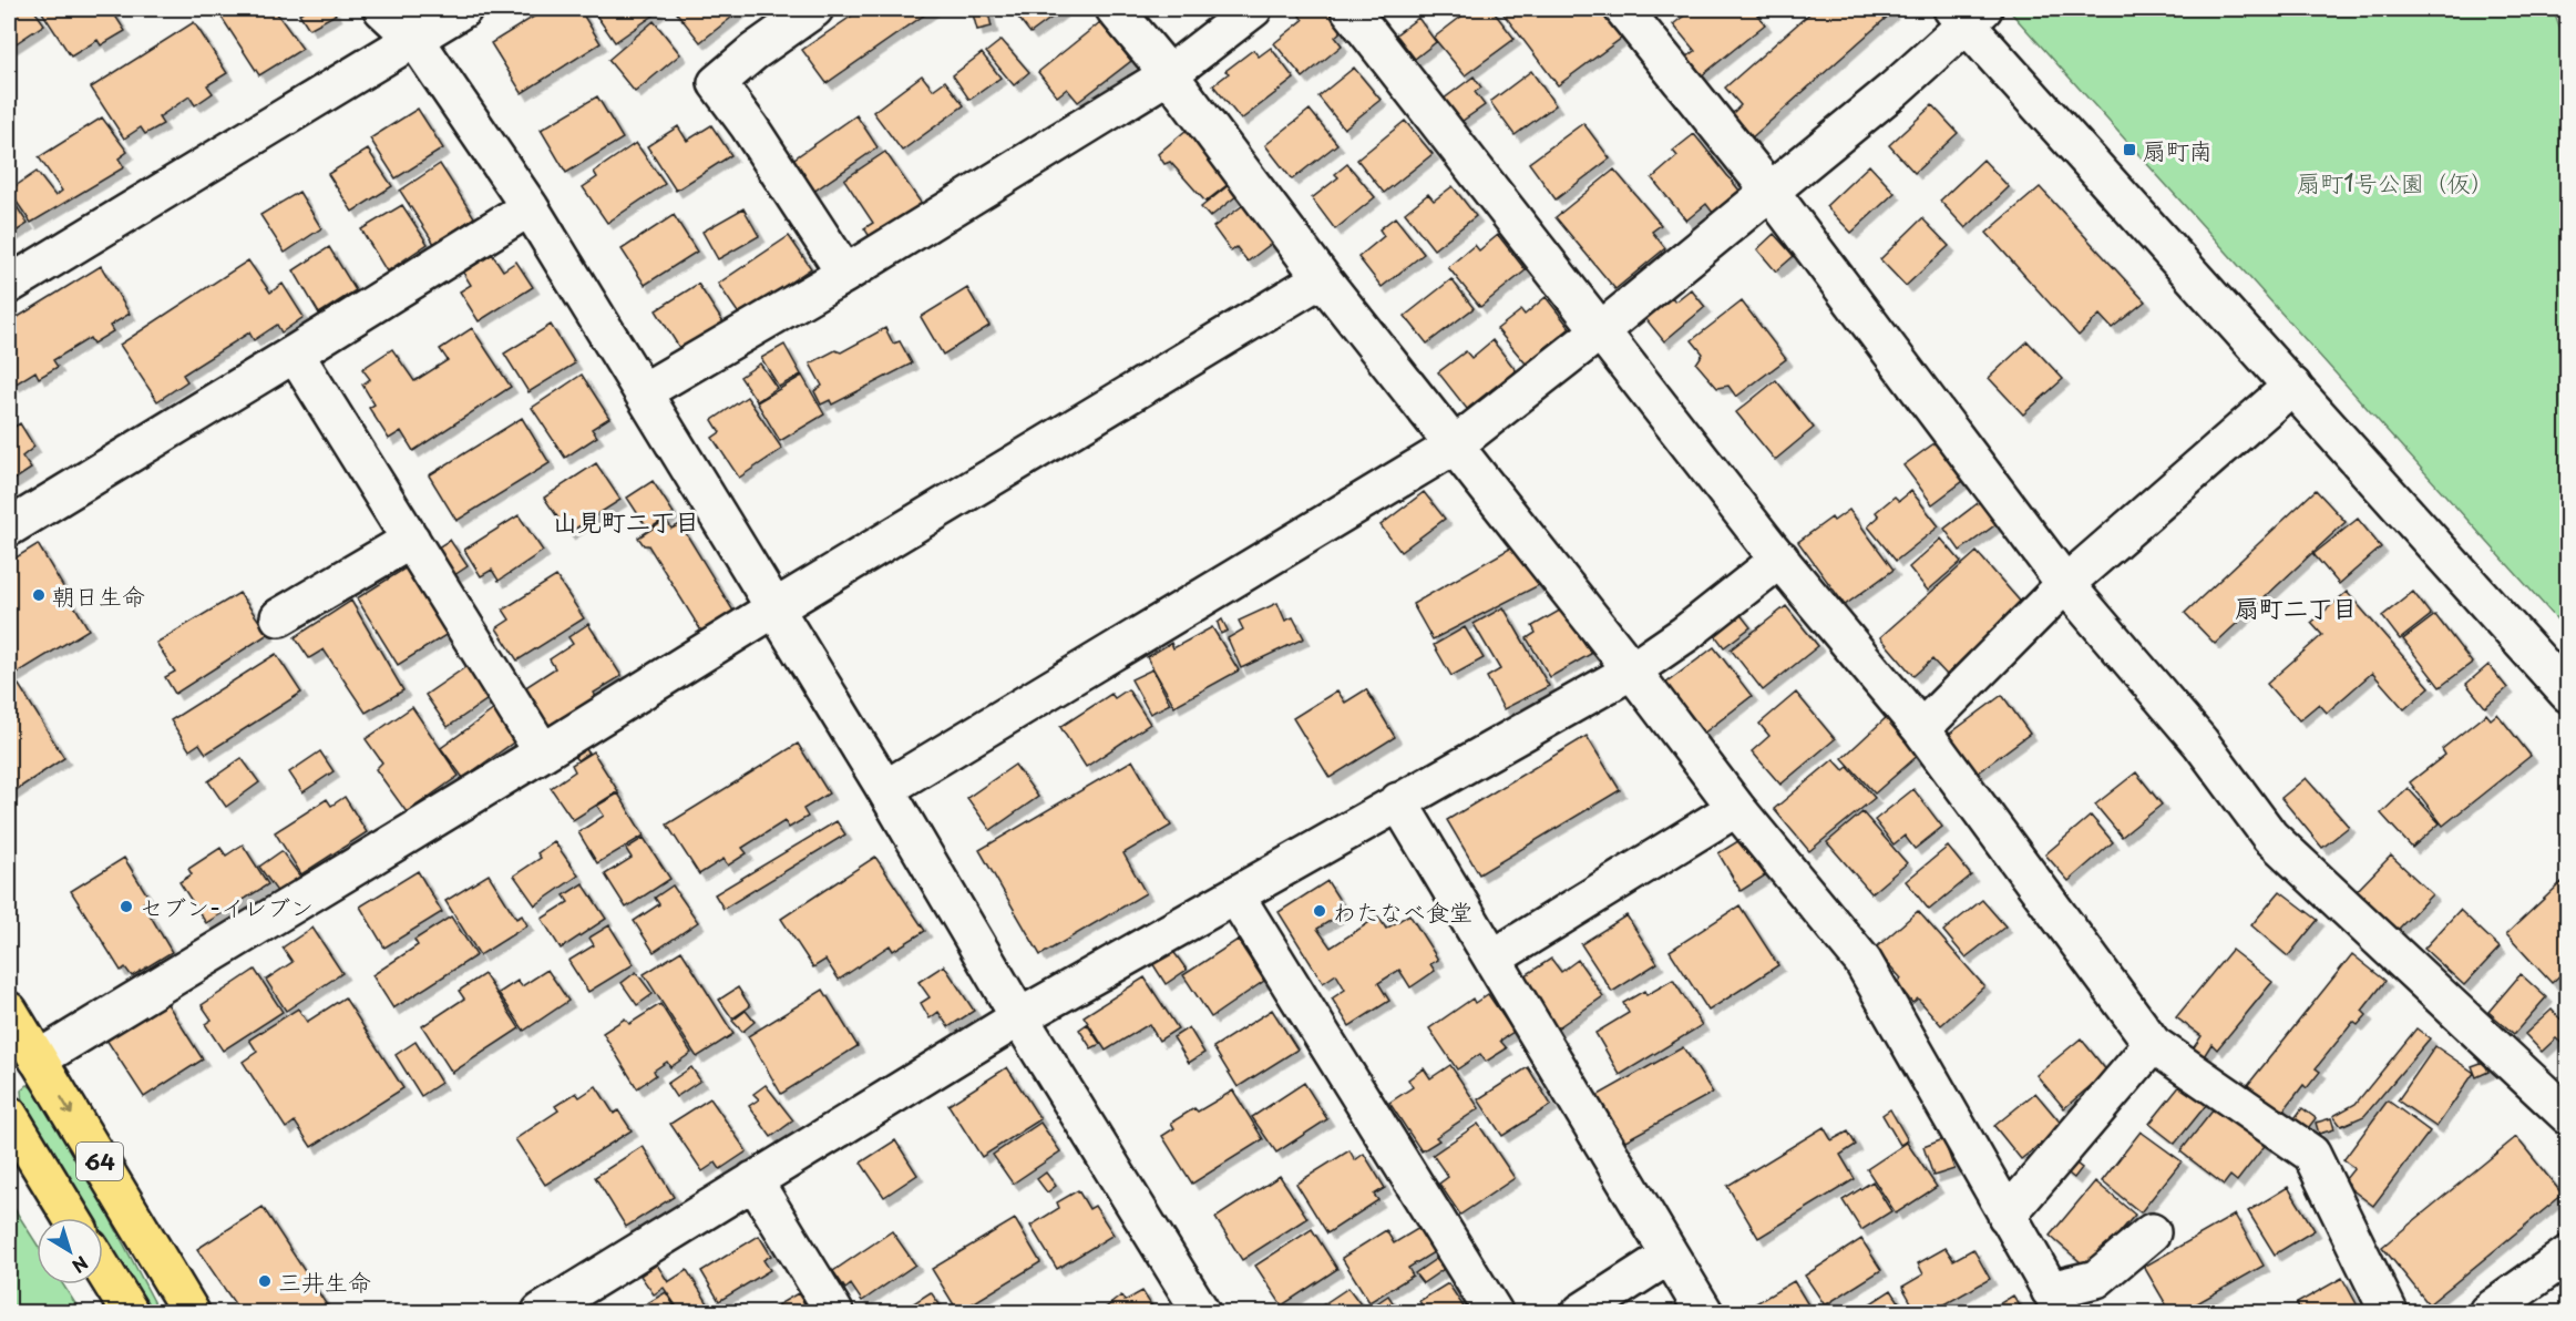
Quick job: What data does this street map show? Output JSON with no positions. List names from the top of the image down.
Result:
{
  "streets": {
    "main road": ["64"]
  },
  "districts": ["山見町二丁目", "扇町二丁目"],
  "parks": ["扇町1号公園（仮）"],
  "places": {
    "transit": ["扇町南"],
    "other": [
      "朝日生命",
      "セブン-イレブン",
      "わたなべ食堂",
      "三井生命"
    ]
  },
  "north": "bottom right"
}
